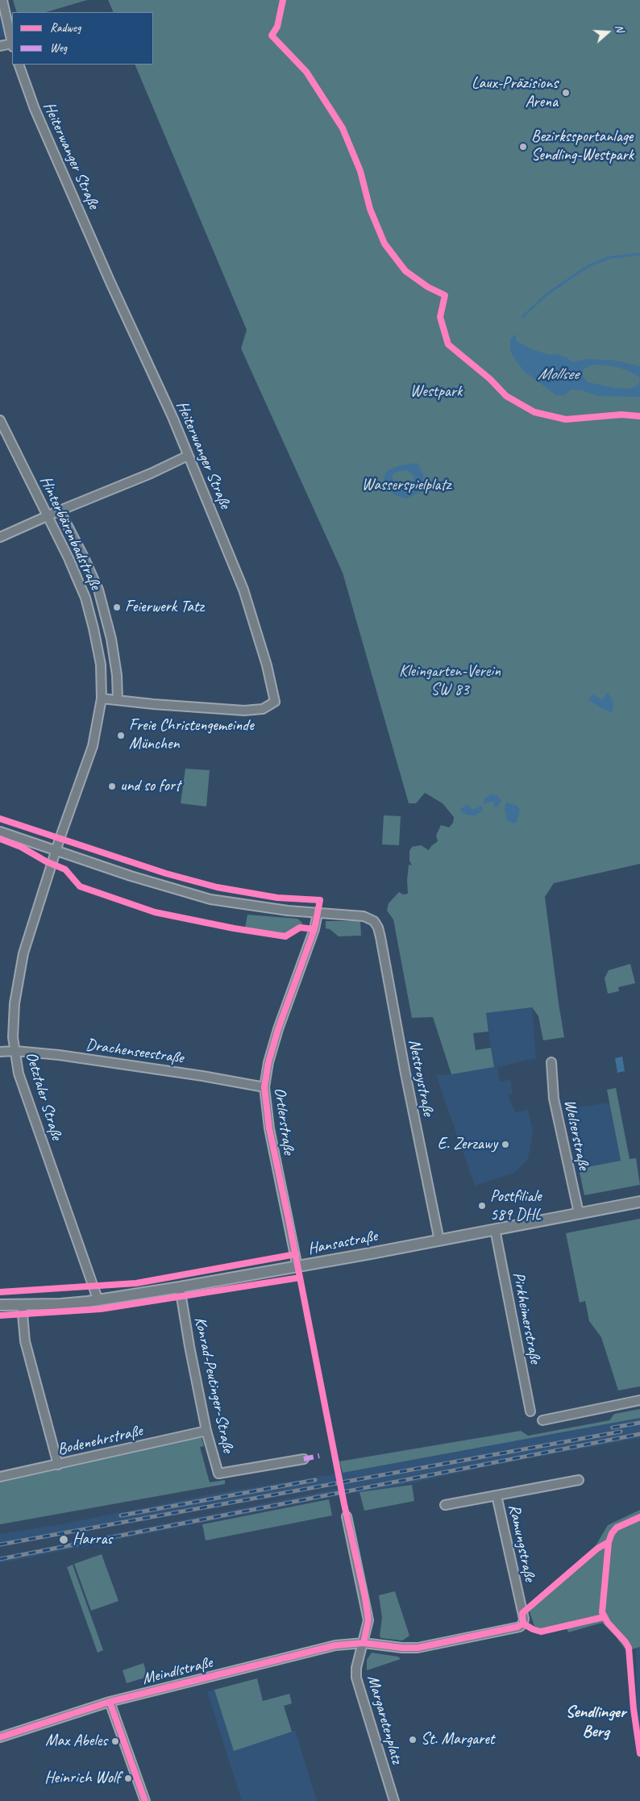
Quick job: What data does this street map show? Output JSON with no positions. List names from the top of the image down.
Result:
{
  "streets": {
    "street": [
      "Heiterwanger Straße",
      "Hinterbärenbadstraße",
      "Drachenseestraße",
      "Nestroystraße",
      "Oetztaler Straße",
      "Ortlerstraße",
      "Welserstraße",
      "Hansastraße",
      "Pirkheimerstraße",
      "Konrad-Peutinger-Straße",
      "Bodenehrstraße",
      "Ramungstraße",
      "Meindlstraße",
      "Margaretenplatz"
    ]
  },
  "crossings": [
    ["Heiterwanger Straße", "Hinterbärenbadstraße"],
    ["Hinterbärenbadstraße", "Oetztaler Straße"],
    ["Drachenseestraße", "Oetztaler Straße"],
    ["Drachenseestraße", "Ortlerstraße"],
    ["Nestroystraße", "Ortlerstraße"],
    ["Nestroystraße", "Hansastraße"],
    ["Oetztaler Straße", "Hansastraße"],
    ["Ortlerstraße", "Hansastraße"],
    ["Welserstraße", "Hansastraße"],
    ["Hansastraße", "Pirkheimerstraße"],
    ["Hansastraße", "Konrad-Peutinger-Straße"],
    ["Konrad-Peutinger-Straße", "Bodenehrstraße"],
    ["Ramungstraße", "Meindlstraße"],
    ["Ramungstraße", "Margaretenplatz"],
    ["Meindlstraße", "Margaretenplatz"]
  ],
  "districts": ["Sendlinger Berg"],
  "water": ["Mollsee"],
  "parks": ["Westpark", "Wasserspielplatz", "Kleingarten-Verein SW 83"],
  "places": [
    "Laux-Präzisions Arena",
    "Bezirkssportanlage Sendling-Westpark",
    "Feierwerk Tatz",
    "Freie Christengemeinde München",
    "und so fort",
    "E. Zerzawy",
    "Postfiliale 589 DHL",
    "Harras",
    "St. Margaret",
    "Max Abeles",
    "Heinrich Wolf"
  ],
  "legend": ["Radweg", "Weg"],
  "north": "right"
}
